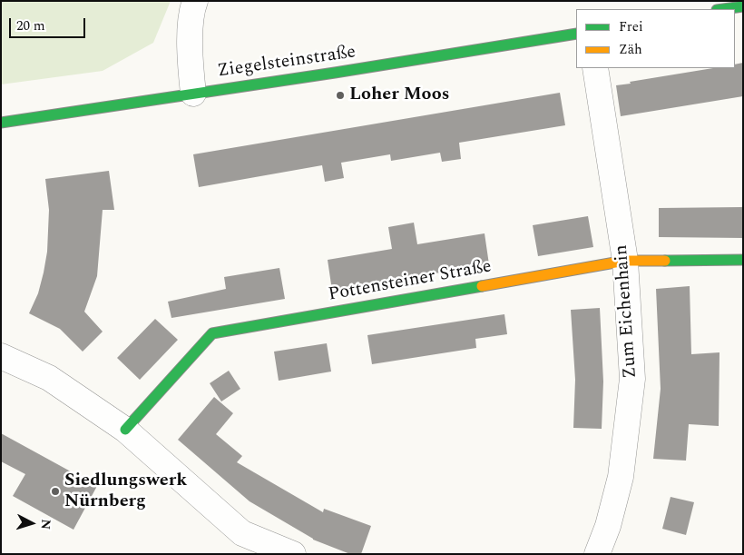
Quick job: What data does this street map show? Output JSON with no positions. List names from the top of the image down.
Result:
{
  "streets": {
    "street": ["Ziegelsteinstraße", "Pottensteiner Straße", "Zum Eichenhain"]
  },
  "crossings": [
    ["Pottensteiner Straße", "Zum Eichenhain"]
  ],
  "places": ["Loher Moos", "Siedlungswerk Nürnberg"],
  "legend": ["Frei", "Zäh"],
  "scale_bar": "20 m",
  "north": "right"
}
